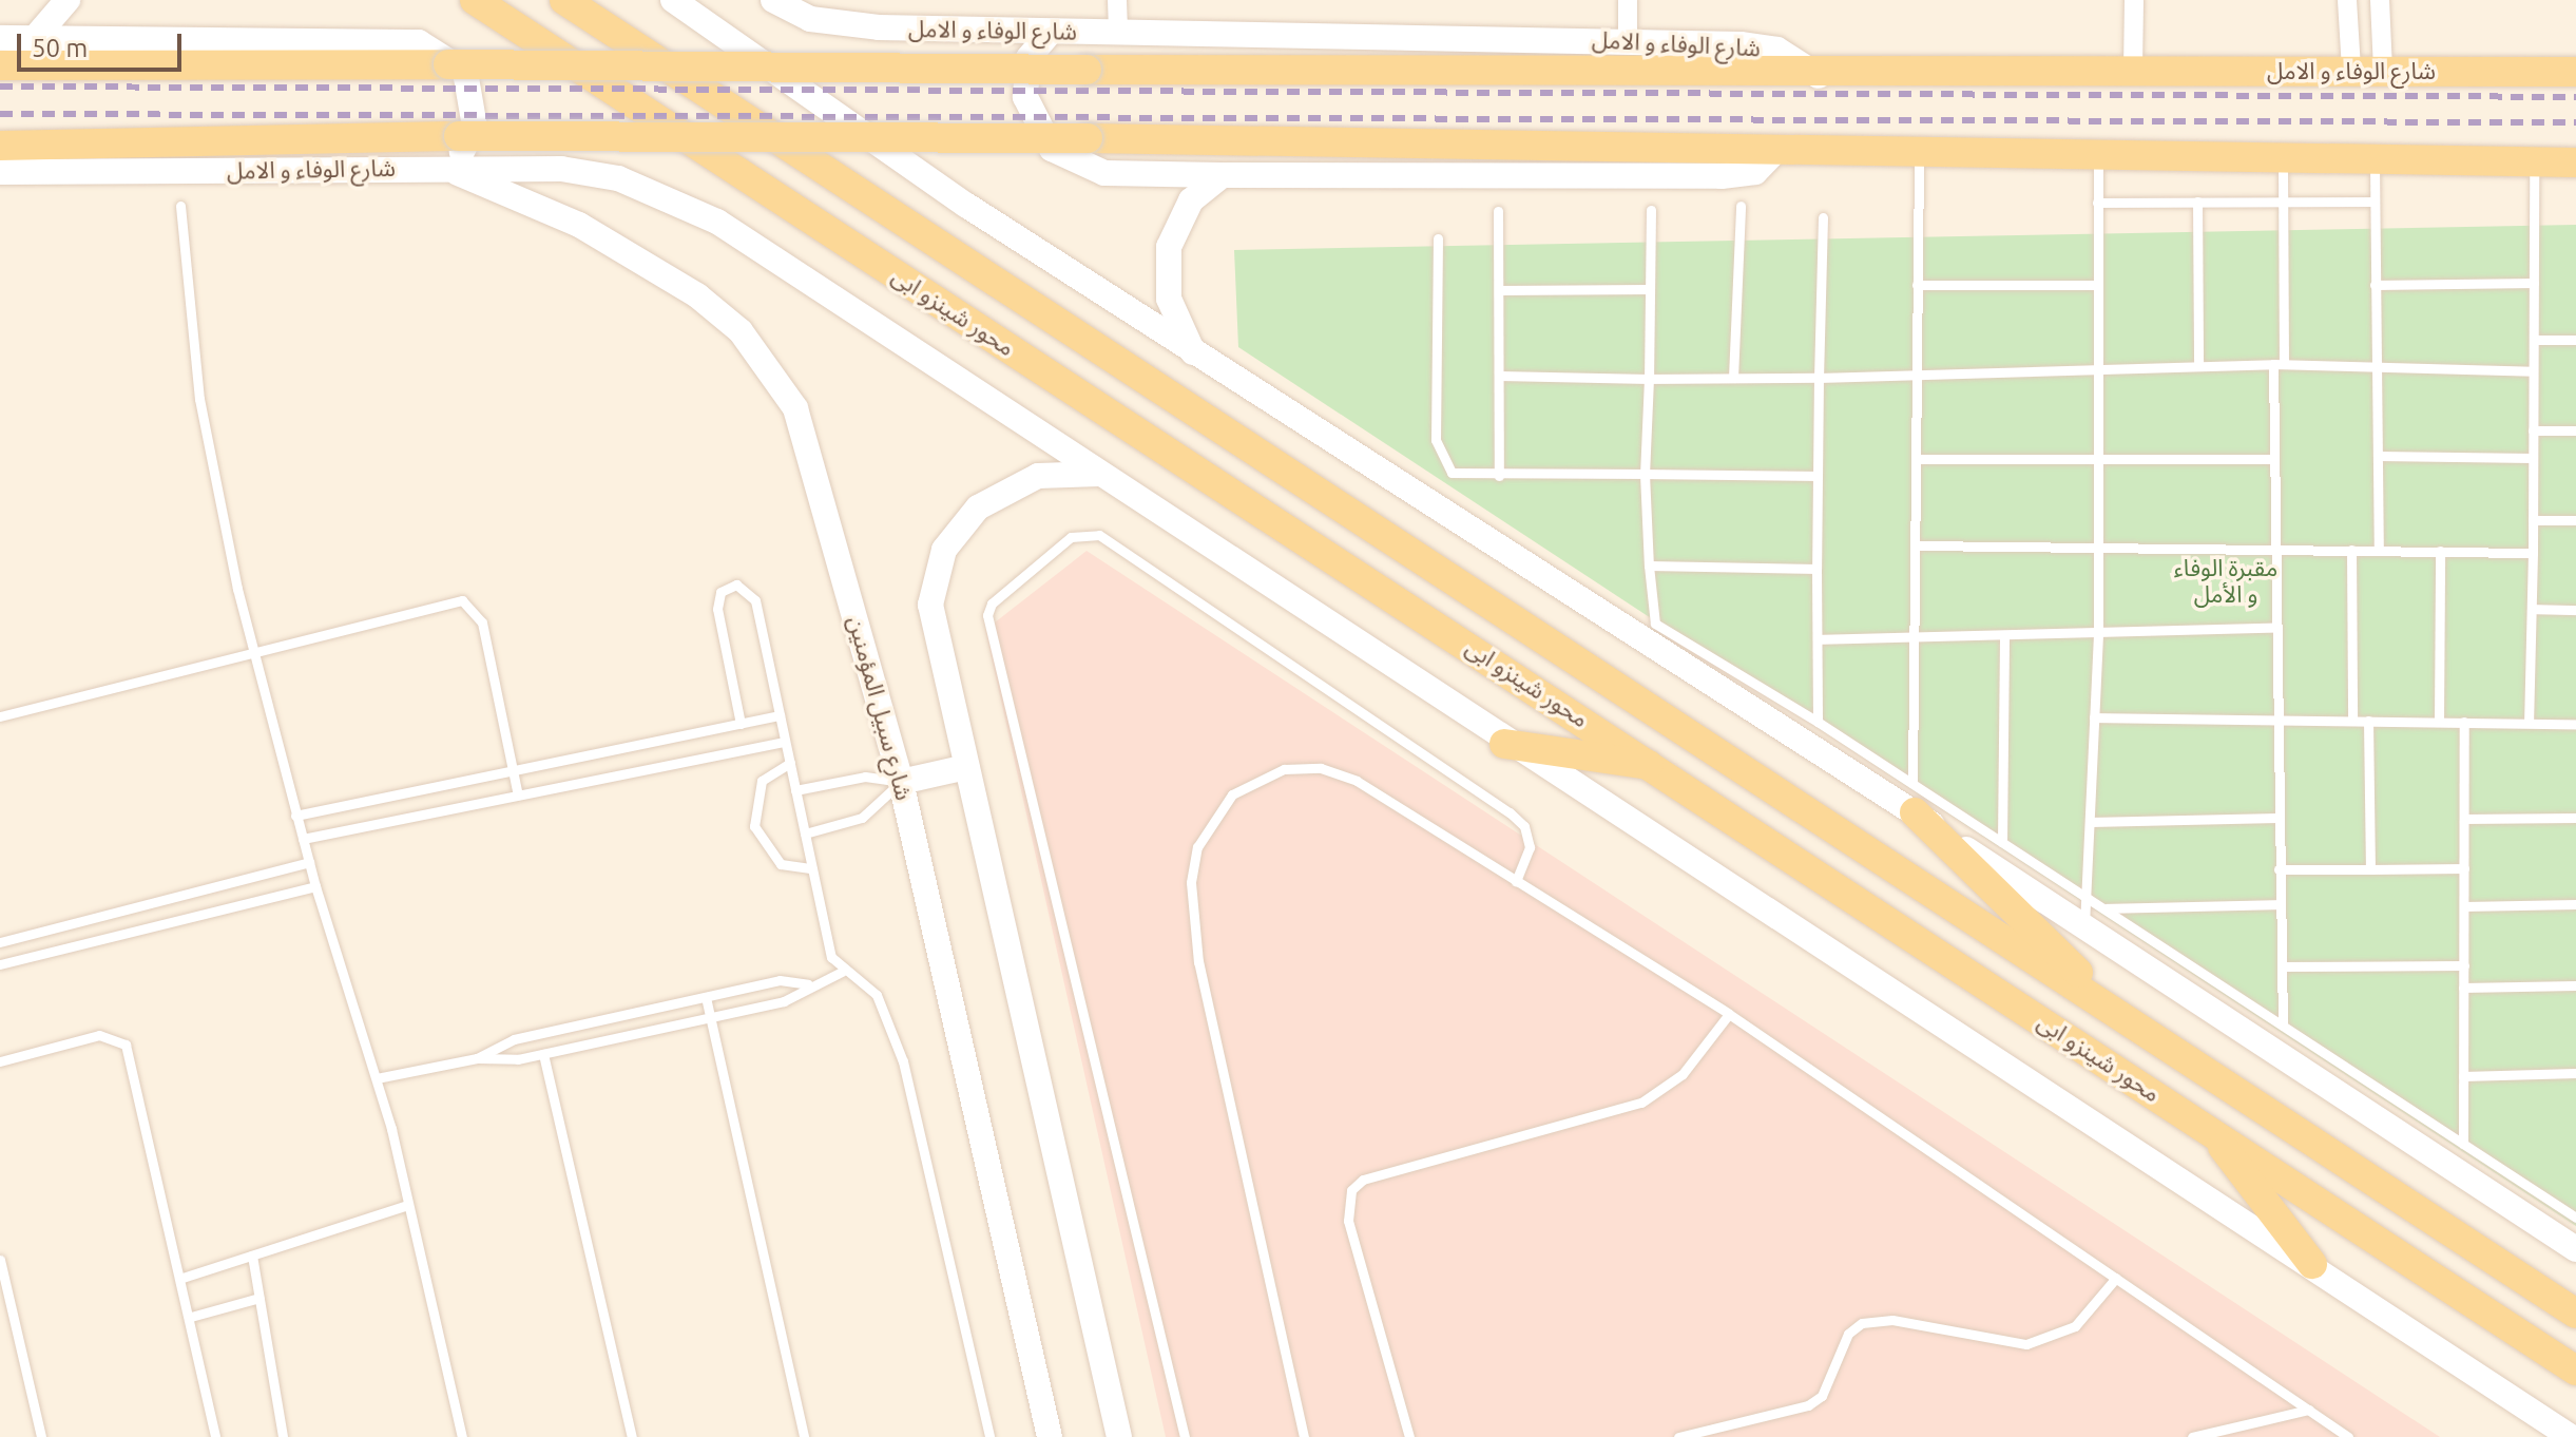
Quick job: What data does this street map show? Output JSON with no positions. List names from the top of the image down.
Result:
{
  "streets": {
    "main road": ["شارع الوفاء و الامل", "محور شينزو ابى"],
    "street": ["شارع سبيل المؤمنين"]
  },
  "crossings": [
    ["شارع الوفاء و الامل", "شارع سبيل المؤمنين"]
  ],
  "parks": ["مقبرة الوفاء و الأمل"],
  "scale_bar": "50 m"
}
